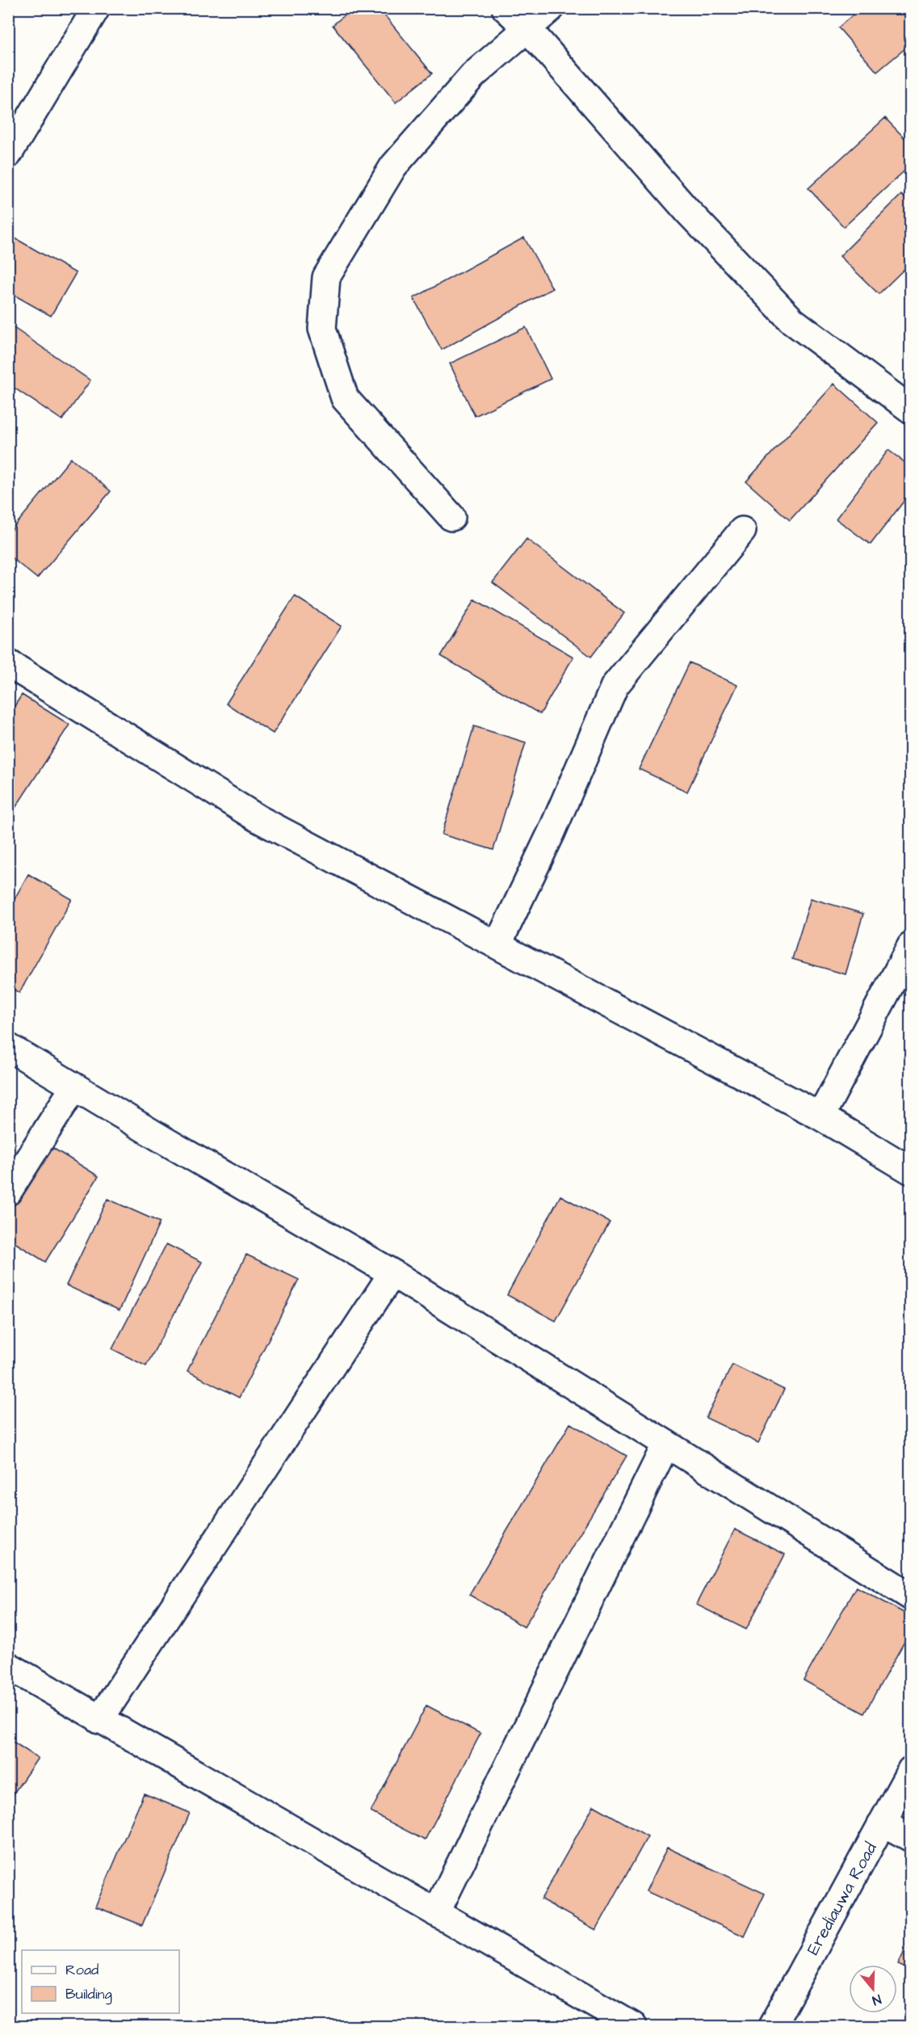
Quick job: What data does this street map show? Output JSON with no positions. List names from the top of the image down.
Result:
{
  "streets": {
    "street": ["Erediauwa Road"]
  },
  "legend": ["Road", "Building"],
  "north": "bottom"
}
